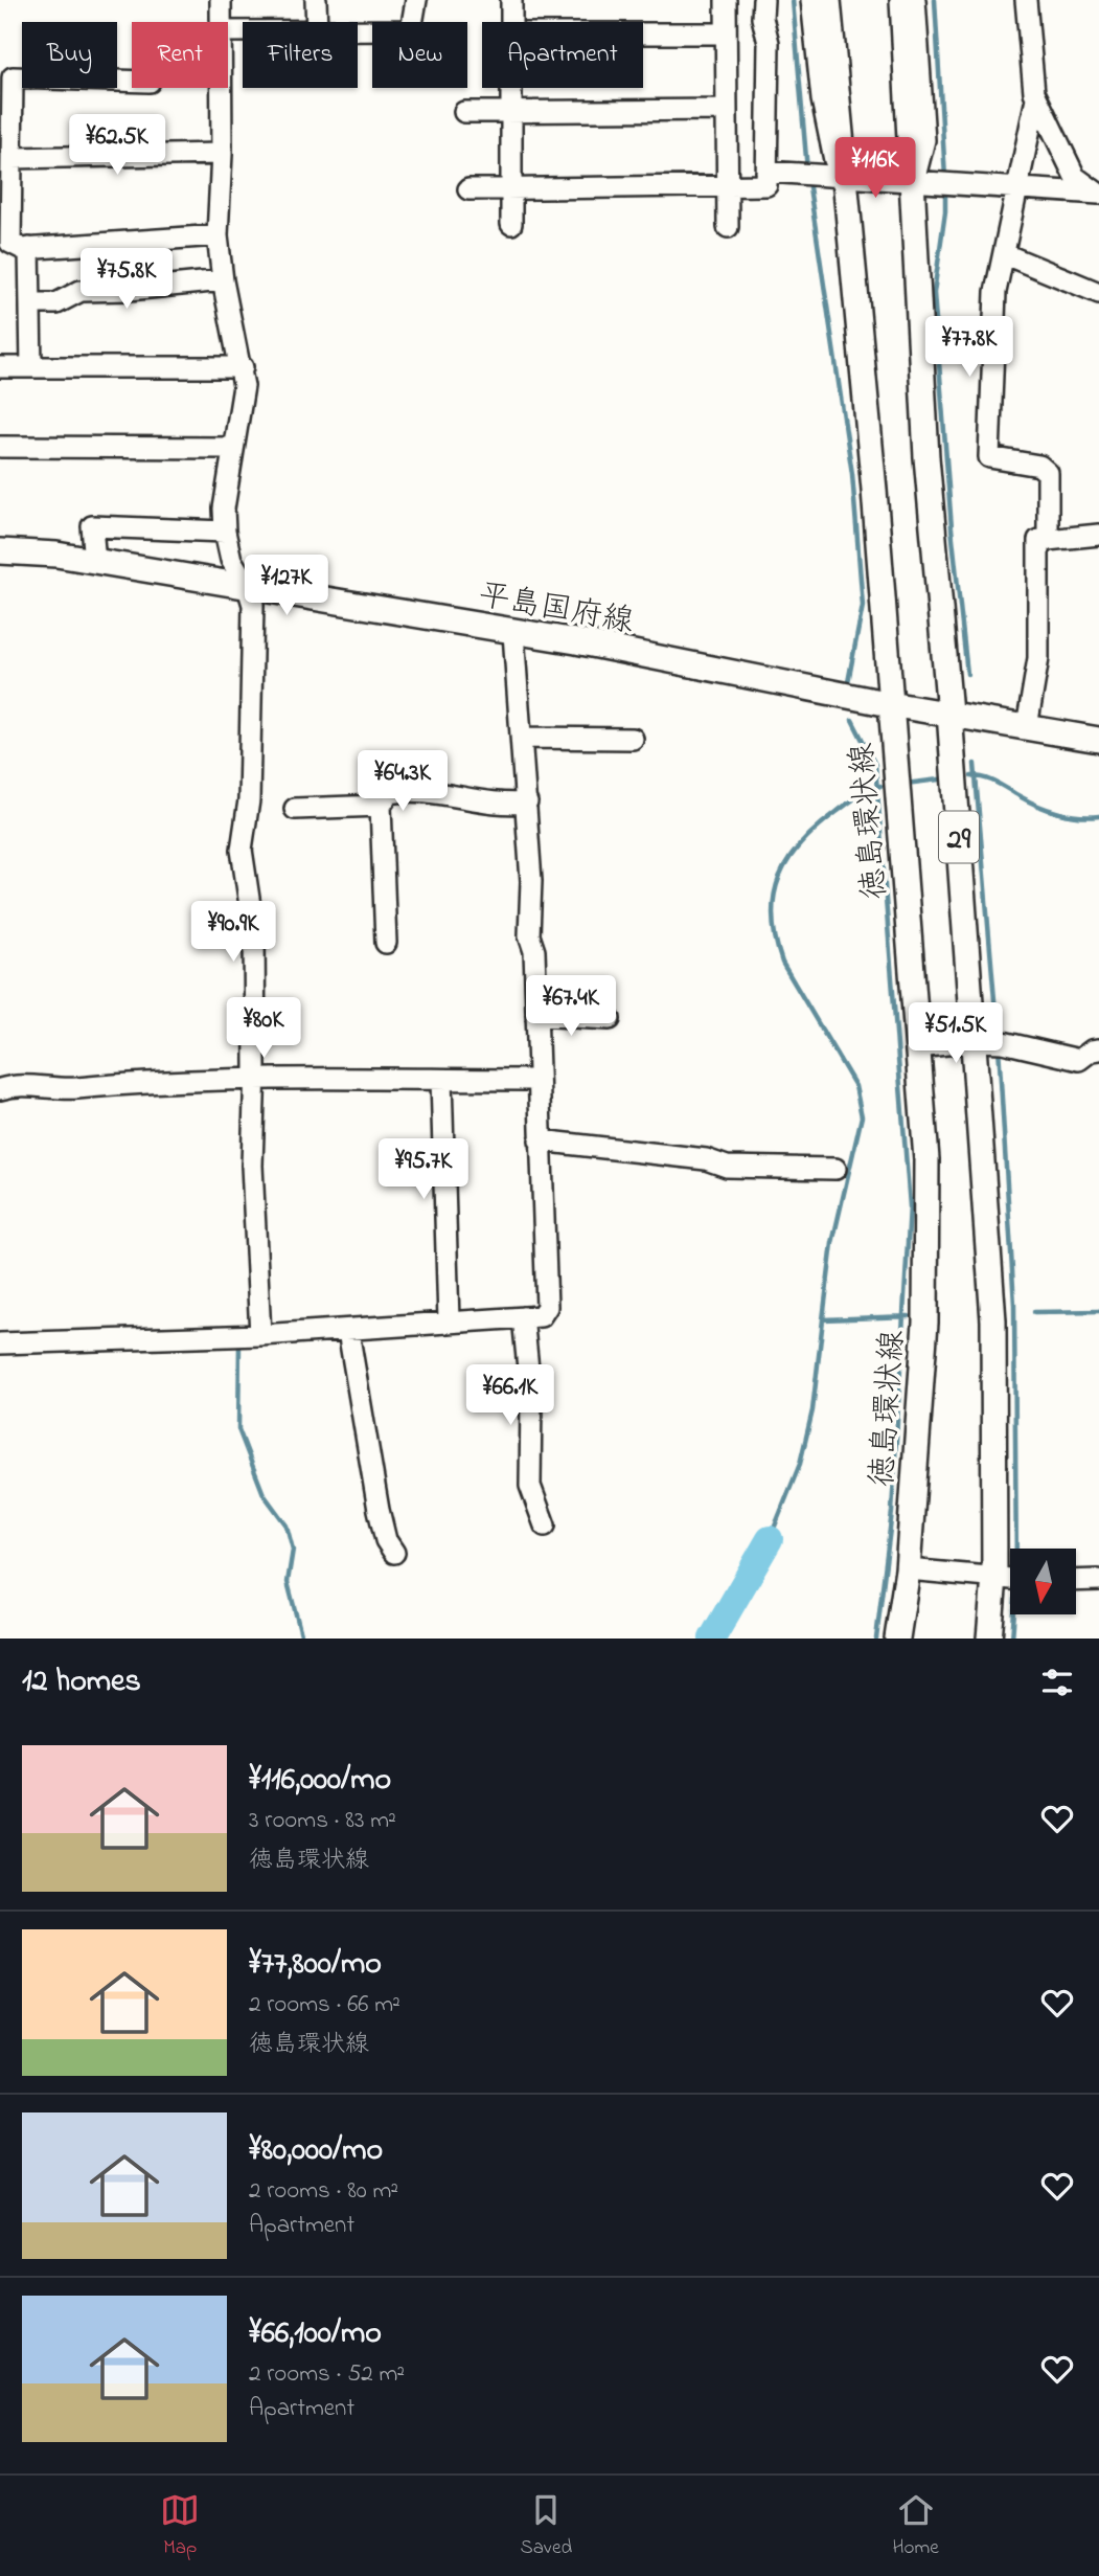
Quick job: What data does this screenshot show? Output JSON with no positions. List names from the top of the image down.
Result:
{
  "streets": {
    "main road": ["平島国府線", "徳島環状線", "29"]
  },
  "crossings": [
    ["平島国府線", "徳島環状線"],
    ["平島国府線", "29"]
  ],
  "north": "bottom",
  "page": {
    "chip": [
      "Buy",
      "Rent",
      "Filters",
      "New",
      "Apartment"
    ],
    "price": [
      "¥62.5K",
      "¥116K",
      "¥75.8K",
      "¥77.8K",
      "¥127K",
      "¥64.3K",
      "¥90.9K",
      "¥67.4K",
      "¥80K",
      "¥51.5K",
      "¥95.7K",
      "¥66.1K"
    ],
    "heading": "12 homes",
    "list": [
      {
        "name": "¥116,000/mo",
        "note": "3 rooms · 83 m² · 徳島環状線"
      },
      {
        "name": "¥77,800/mo",
        "note": "2 rooms · 66 m² · 徳島環状線"
      },
      {
        "name": "¥80,000/mo",
        "note": "2 rooms · 80 m² · Apartment"
      },
      {
        "name": "¥66,100/mo",
        "note": "2 rooms · 52 m² · Apartment"
      }
    ],
    "tabs": ["Map", "Saved", "Home"]
  }
}
